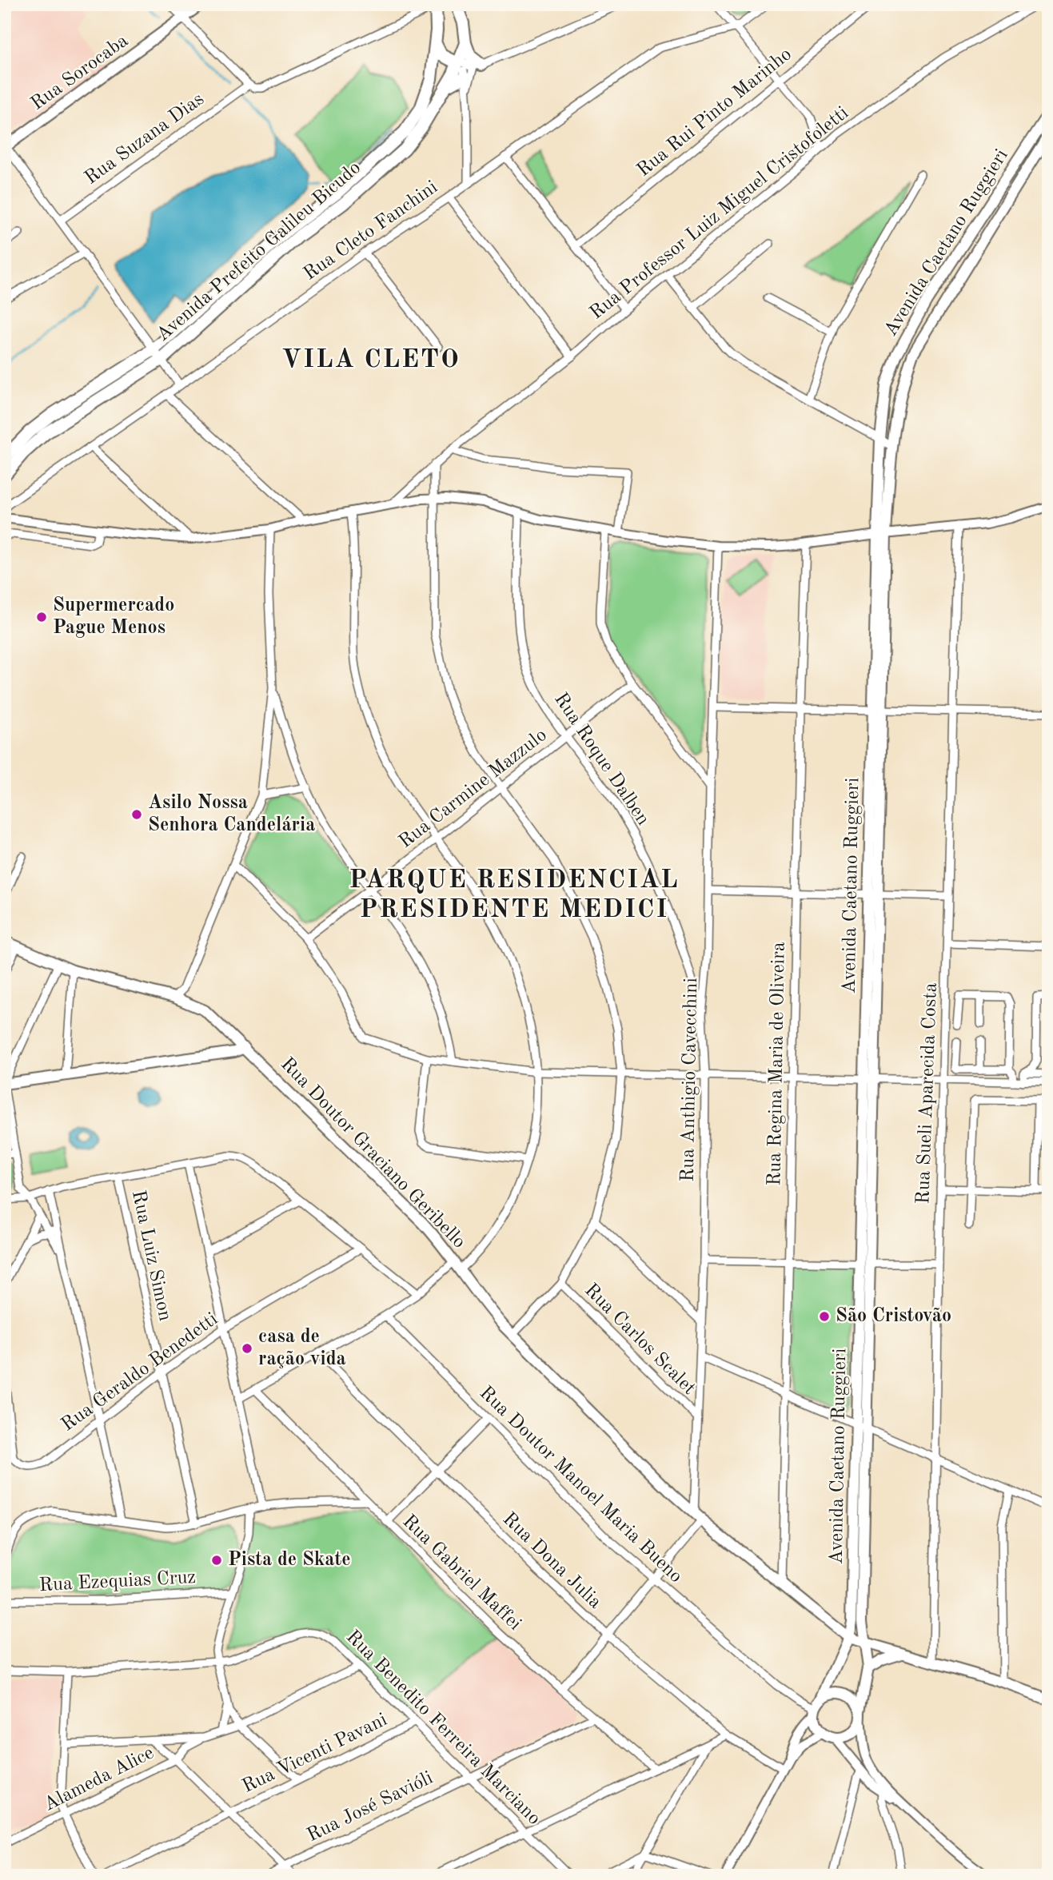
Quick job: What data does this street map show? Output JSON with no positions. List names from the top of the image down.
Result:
{
  "streets": {
    "main road": [
      "Rua Sorocaba",
      "Avenida Caetano Ruggieri",
      "Avenida Prefeito Galileu Bicudo",
      "Rua Doutor Graciano Geribello"
    ],
    "street": [
      "Rua Rui Pinto Marinho",
      "Rua Suzana Dias",
      "Rua Professor Luiz Miguel Cristofoletti",
      "Rua Cleto Fanchini",
      "Rua Roque Dalben",
      "Rua Carmine Mazzulo",
      "Rua Regina Maria de Oliveira",
      "Rua Anthigio Cavecchini",
      "Rua Sueli Aparecida Costa",
      "Rua Luiz Simon",
      "Rua Carlos Scalet",
      "Rua Geraldo Benedetti",
      "Rua Doutor Manoel Maria Bueno",
      "Rua Dona Julia",
      "Rua Gabriel Maffei",
      "Rua Ezequias Cruz",
      "Rua Benedito Ferreira Marciano",
      "Rua Vicenti Pavani",
      "Alameda Alice",
      "Rua José Savióli"
    ]
  },
  "crossings": [
    ["Avenida Caetano Ruggieri", "Rua Doutor Graciano Geribello"],
    ["Avenida Caetano Ruggieri", "Rua Doutor Manoel Maria Bueno"],
    ["Avenida Caetano Ruggieri", "Rua Dona Julia"],
    ["Rua Roque Dalben", "Rua Carmine Mazzulo"],
    ["Rua Roque Dalben", "Rua Anthigio Cavecchini"],
    ["Rua Regina Maria de Oliveira", "Rua Doutor Graciano Geribello"],
    ["Rua Anthigio Cavecchini", "Rua Doutor Graciano Geribello"],
    ["Rua Anthigio Cavecchini", "Rua Carlos Scalet"],
    ["Rua Sueli Aparecida Costa", "Rua Doutor Graciano Geribello"],
    ["Rua Luiz Simon", "Rua Geraldo Benedetti"],
    ["Rua Gabriel Maffei", "Rua José Savióli"],
    ["Rua Benedito Ferreira Marciano", "Rua Vicenti Pavani"],
    ["Rua Benedito Ferreira Marciano", "Rua José Savióli"]
  ],
  "districts": ["VILA CLETO", "PARQUE RESIDENCIAL PRESIDENTE MEDICI"],
  "places": [
    "Supermercado Pague Menos",
    "Asilo Nossa Senhora Candelária",
    "São Cristovão",
    "casa de ração vida",
    "Pista de Skate"
  ]
}
